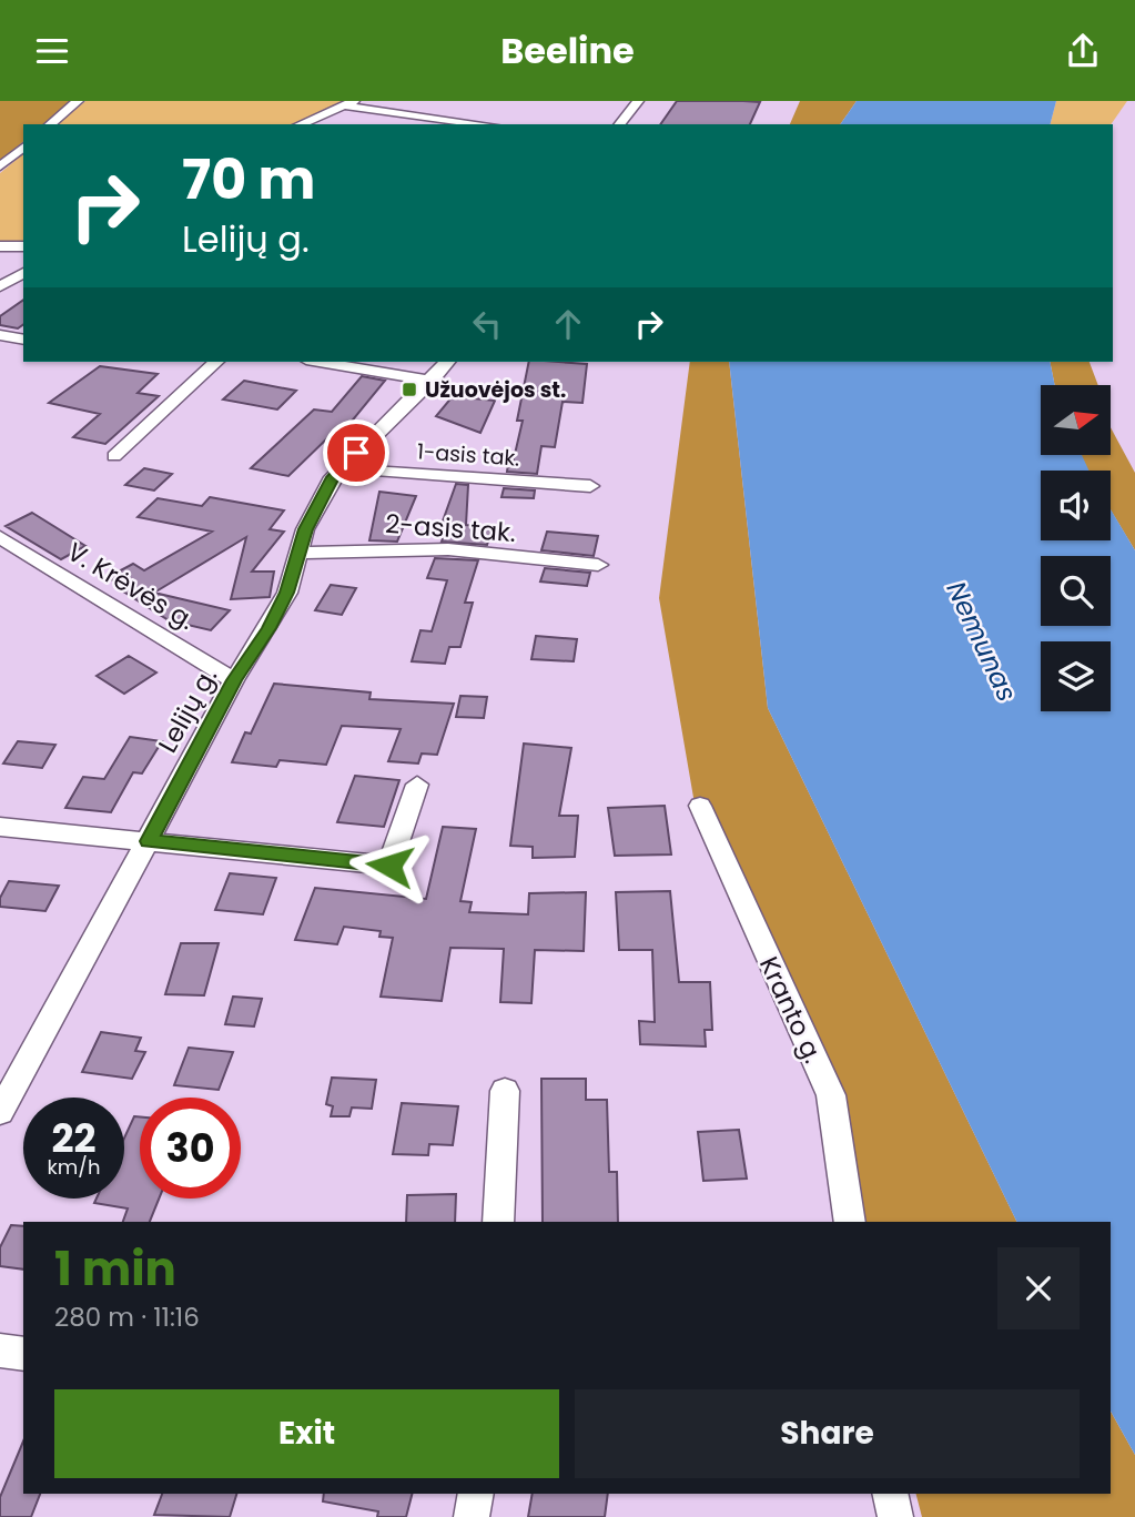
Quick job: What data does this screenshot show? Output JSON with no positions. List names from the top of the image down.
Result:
{
  "streets": {
    "street": [
      "1-asis tak.",
      "2-asis tak.",
      "V. Krėvės g.",
      "Lelijų g.",
      "Kranto g."
    ]
  },
  "crossings": [
    ["1-asis tak.", "Lelijų g."],
    ["2-asis tak.", "Lelijų g."],
    ["V. Krėvės g.", "Lelijų g."]
  ],
  "water": ["Nemunas"],
  "places": {
    "transit": ["Užuovėjos st."]
  },
  "north": "right",
  "page": {
    "header": "Beeline",
    "turn": ["70 m", "Lelijų g."],
    "speed": "22 km/h",
    "limit": "30",
    "heading": ["1 min", "280 m · 11:16"],
    "buttons": ["Exit", "Share"]
  }
}
